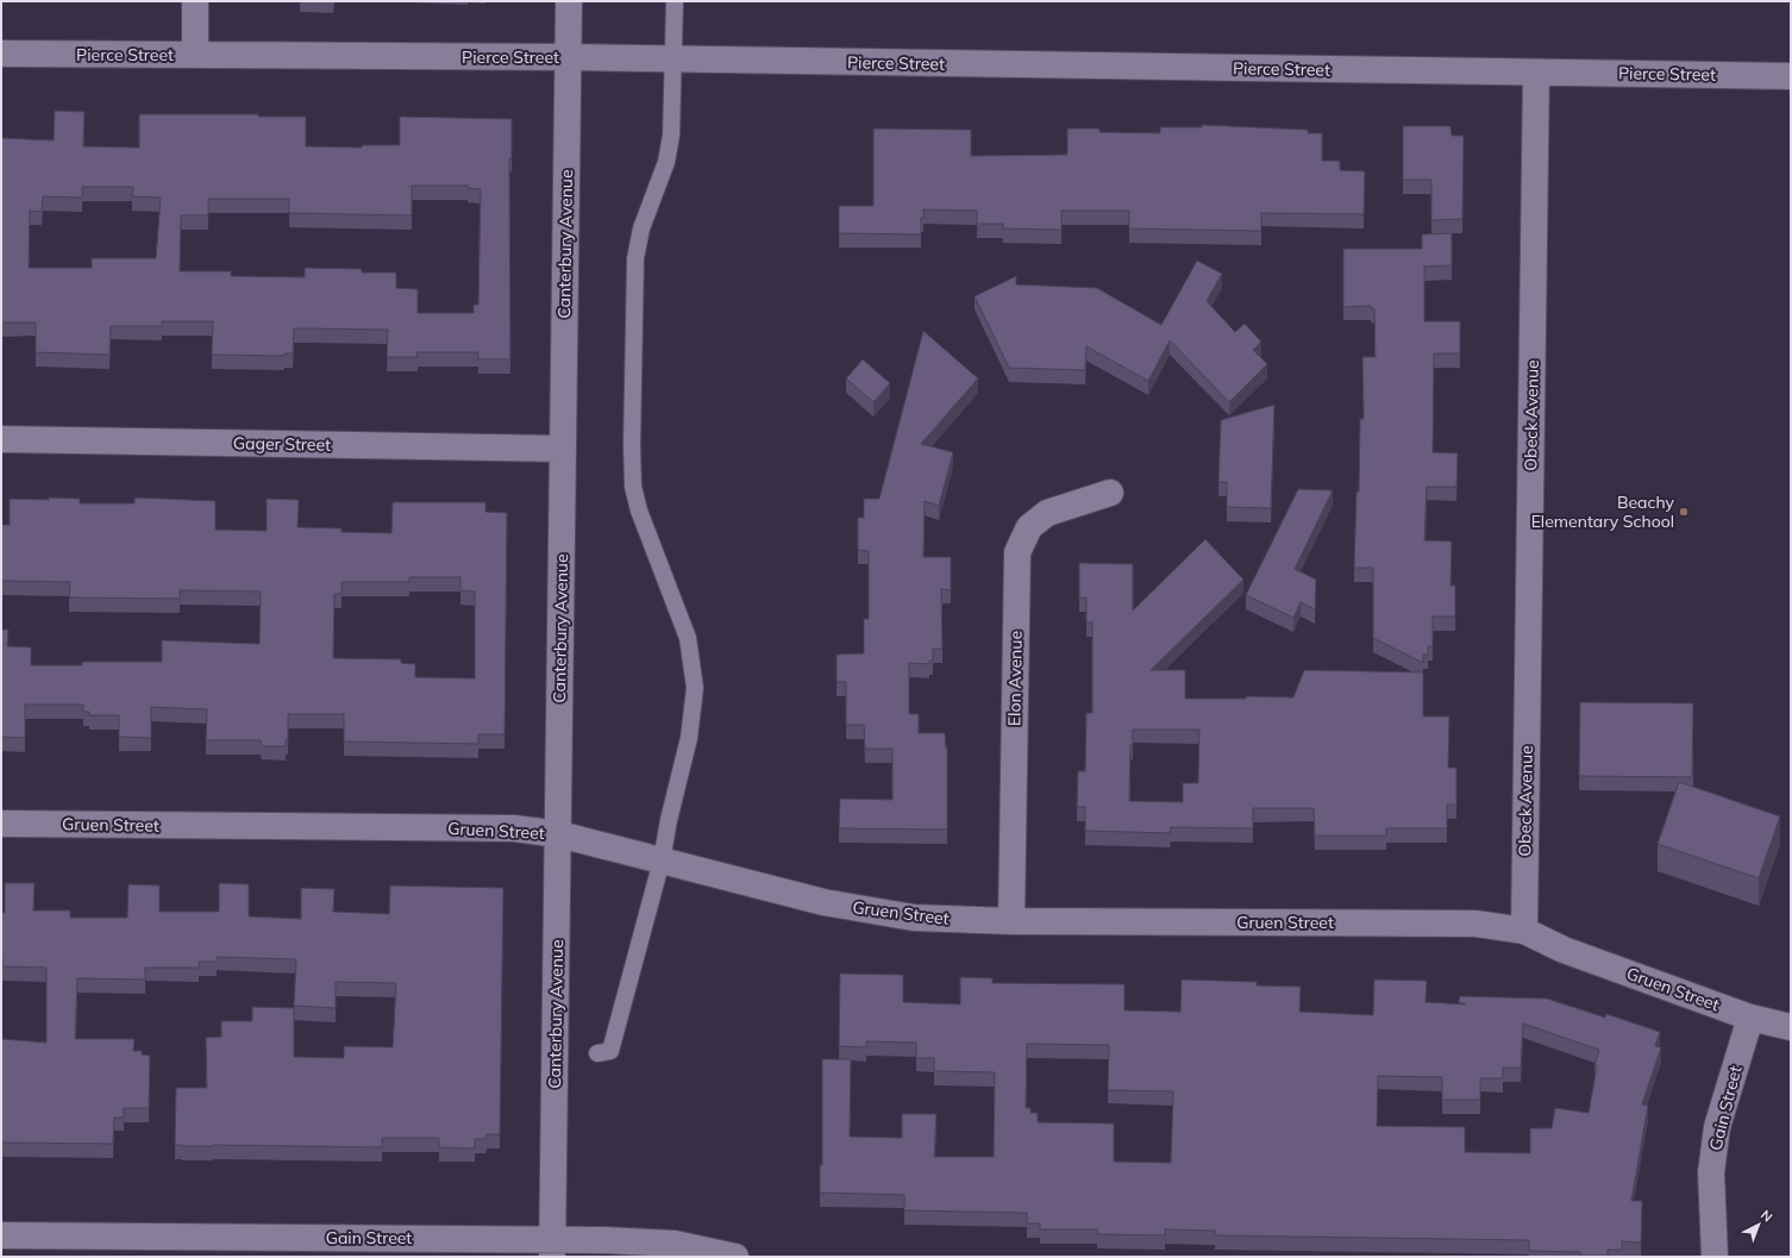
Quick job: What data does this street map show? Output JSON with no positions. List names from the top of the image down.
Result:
{
  "streets": {
    "street": [
      "Pierce Street",
      "Canterbury Avenue",
      "Obeck Avenue",
      "Gager Street",
      "Elon Avenue",
      "Gruen Street",
      "Gain Street"
    ]
  },
  "crossings": [
    ["Pierce Street", "Canterbury Avenue"],
    ["Pierce Street", "Obeck Avenue"],
    ["Canterbury Avenue", "Gager Street"],
    ["Canterbury Avenue", "Gruen Street"],
    ["Canterbury Avenue", "Gain Street"],
    ["Obeck Avenue", "Gruen Street"],
    ["Elon Avenue", "Gruen Street"],
    ["Gruen Street", "Gain Street"]
  ],
  "places": ["Beachy Elementary School"],
  "north": "top right"
}
